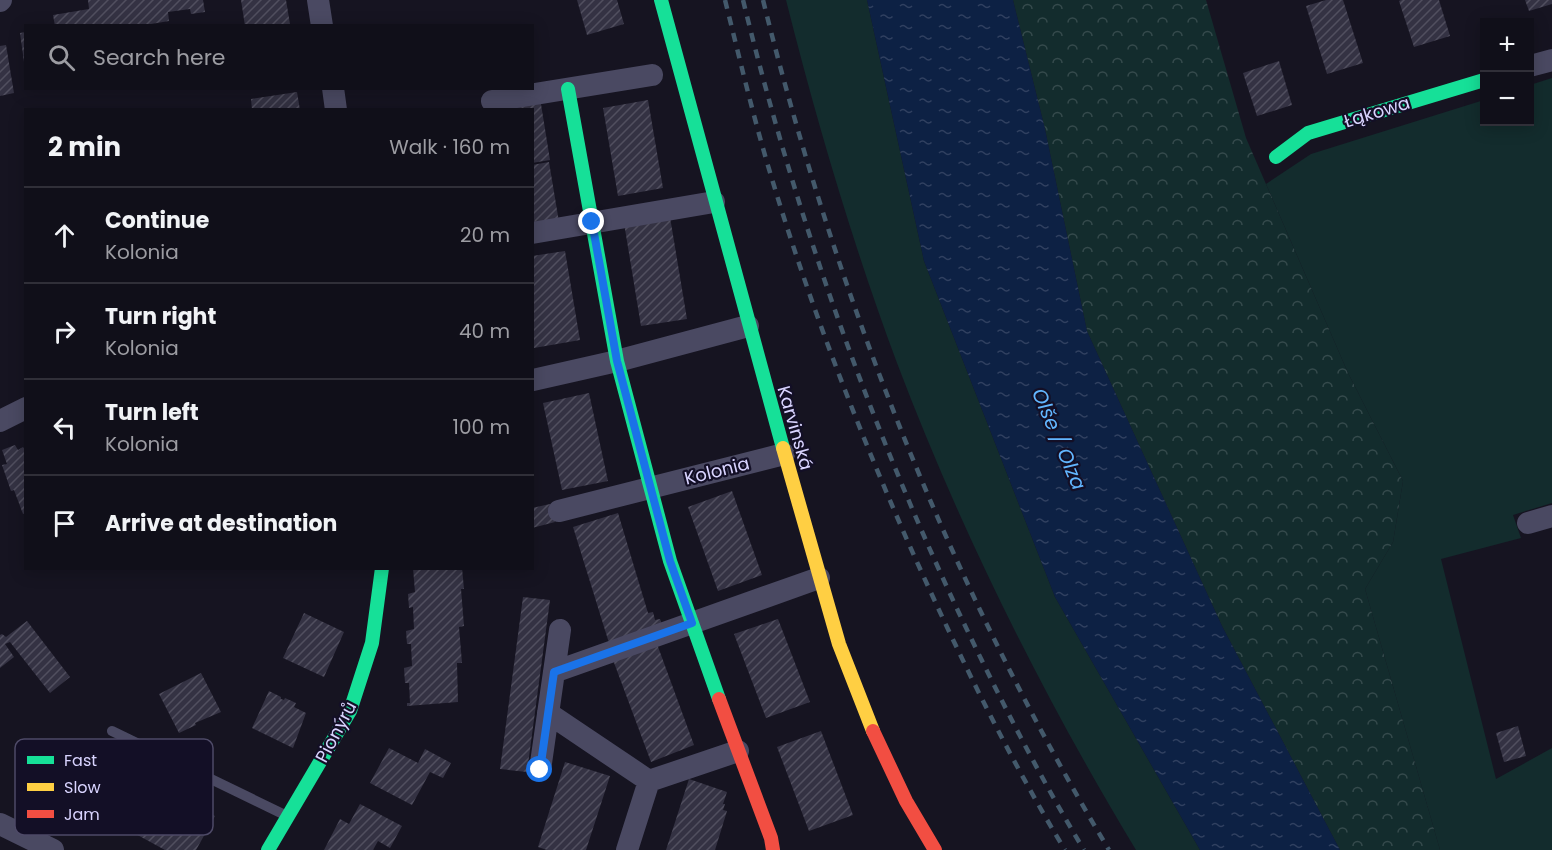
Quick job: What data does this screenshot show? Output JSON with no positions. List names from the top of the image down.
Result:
{
  "streets": {
    "street": [
      "Łąkowa",
      "Karvinská",
      "Kolonia",
      "Pionýrů"
    ]
  },
  "crossings": [
    ["Karvinská", "Kolonia"]
  ],
  "water": ["Olše / Olza"],
  "legend": ["Fast", "Slow", "Jam"],
  "page": {
    "map_buttons": ["+", "−"],
    "search": "Search here",
    "heading": ["2 min", "Walk · 160 m"],
    "list": [
      ["Continue", "Kolonia", "20 m"],
      ["Turn right", "Kolonia", "40 m"],
      ["Turn left", "Kolonia", "100 m"],
      "Arrive at destination"
    ]
  }
}
